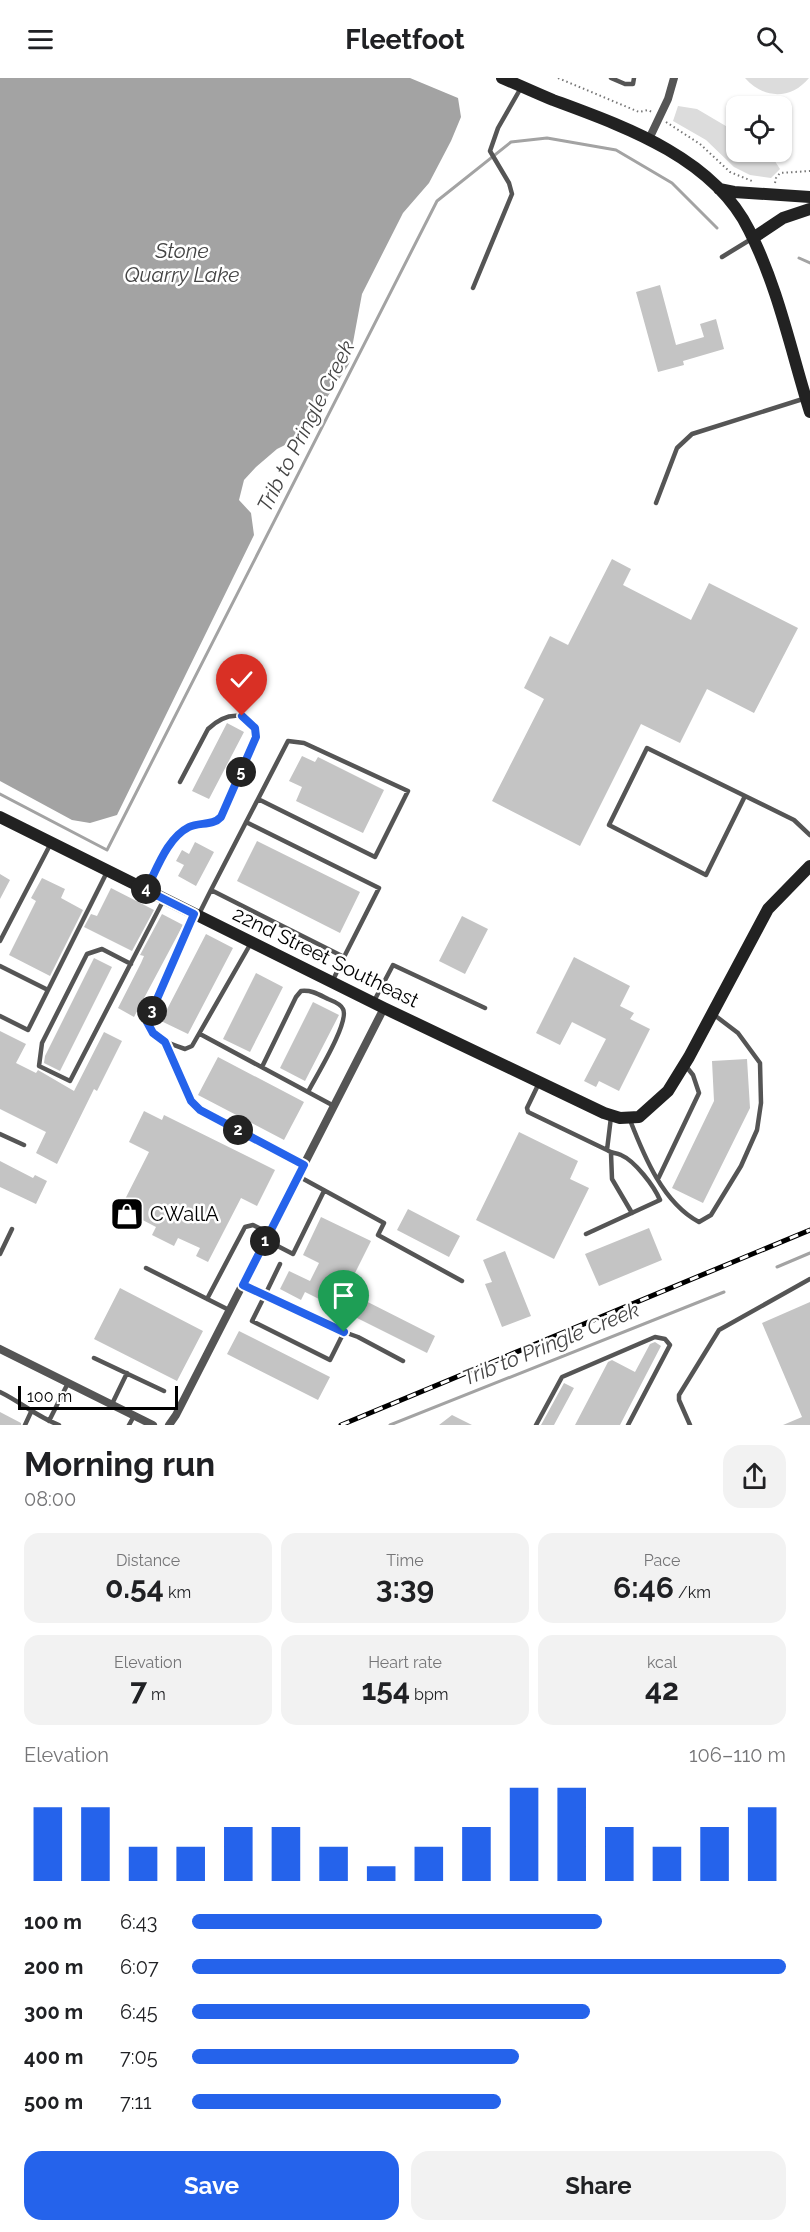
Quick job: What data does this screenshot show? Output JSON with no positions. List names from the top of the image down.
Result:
{
  "streets": {
    "street": ["22nd Street Southeast"]
  },
  "water": ["Stone Quarry Lake", "Trib to Pringle Creek"],
  "places": {
    "shop": ["CWallA"]
  },
  "scale_bar": "100 m",
  "page": {
    "header": "Fleetfoot",
    "pins": [
      "5",
      "4",
      "3",
      "2",
      "1"
    ],
    "scale": "100 m",
    "heading": ["Morning run", "08:00"],
    "stats": [
      ["Distance", "0.54 km"],
      ["Time", "3:39"],
      ["Pace", "6:46 /km"],
      ["Elevation", "7 m"],
      ["Heart rate", "154 bpm"],
      ["kcal", "42"]
    ],
    "chart": ["Elevation", "106–110 m"],
    "list": [
      {
        "name": "100 m",
        "note": "6:43"
      },
      {
        "name": "200 m",
        "note": "6:07"
      },
      {
        "name": "300 m",
        "note": "6:45"
      },
      {
        "name": "400 m",
        "note": "7:05"
      },
      {
        "name": "500 m",
        "note": "7:11"
      }
    ],
    "buttons": ["Save", "Share"]
  }
}
